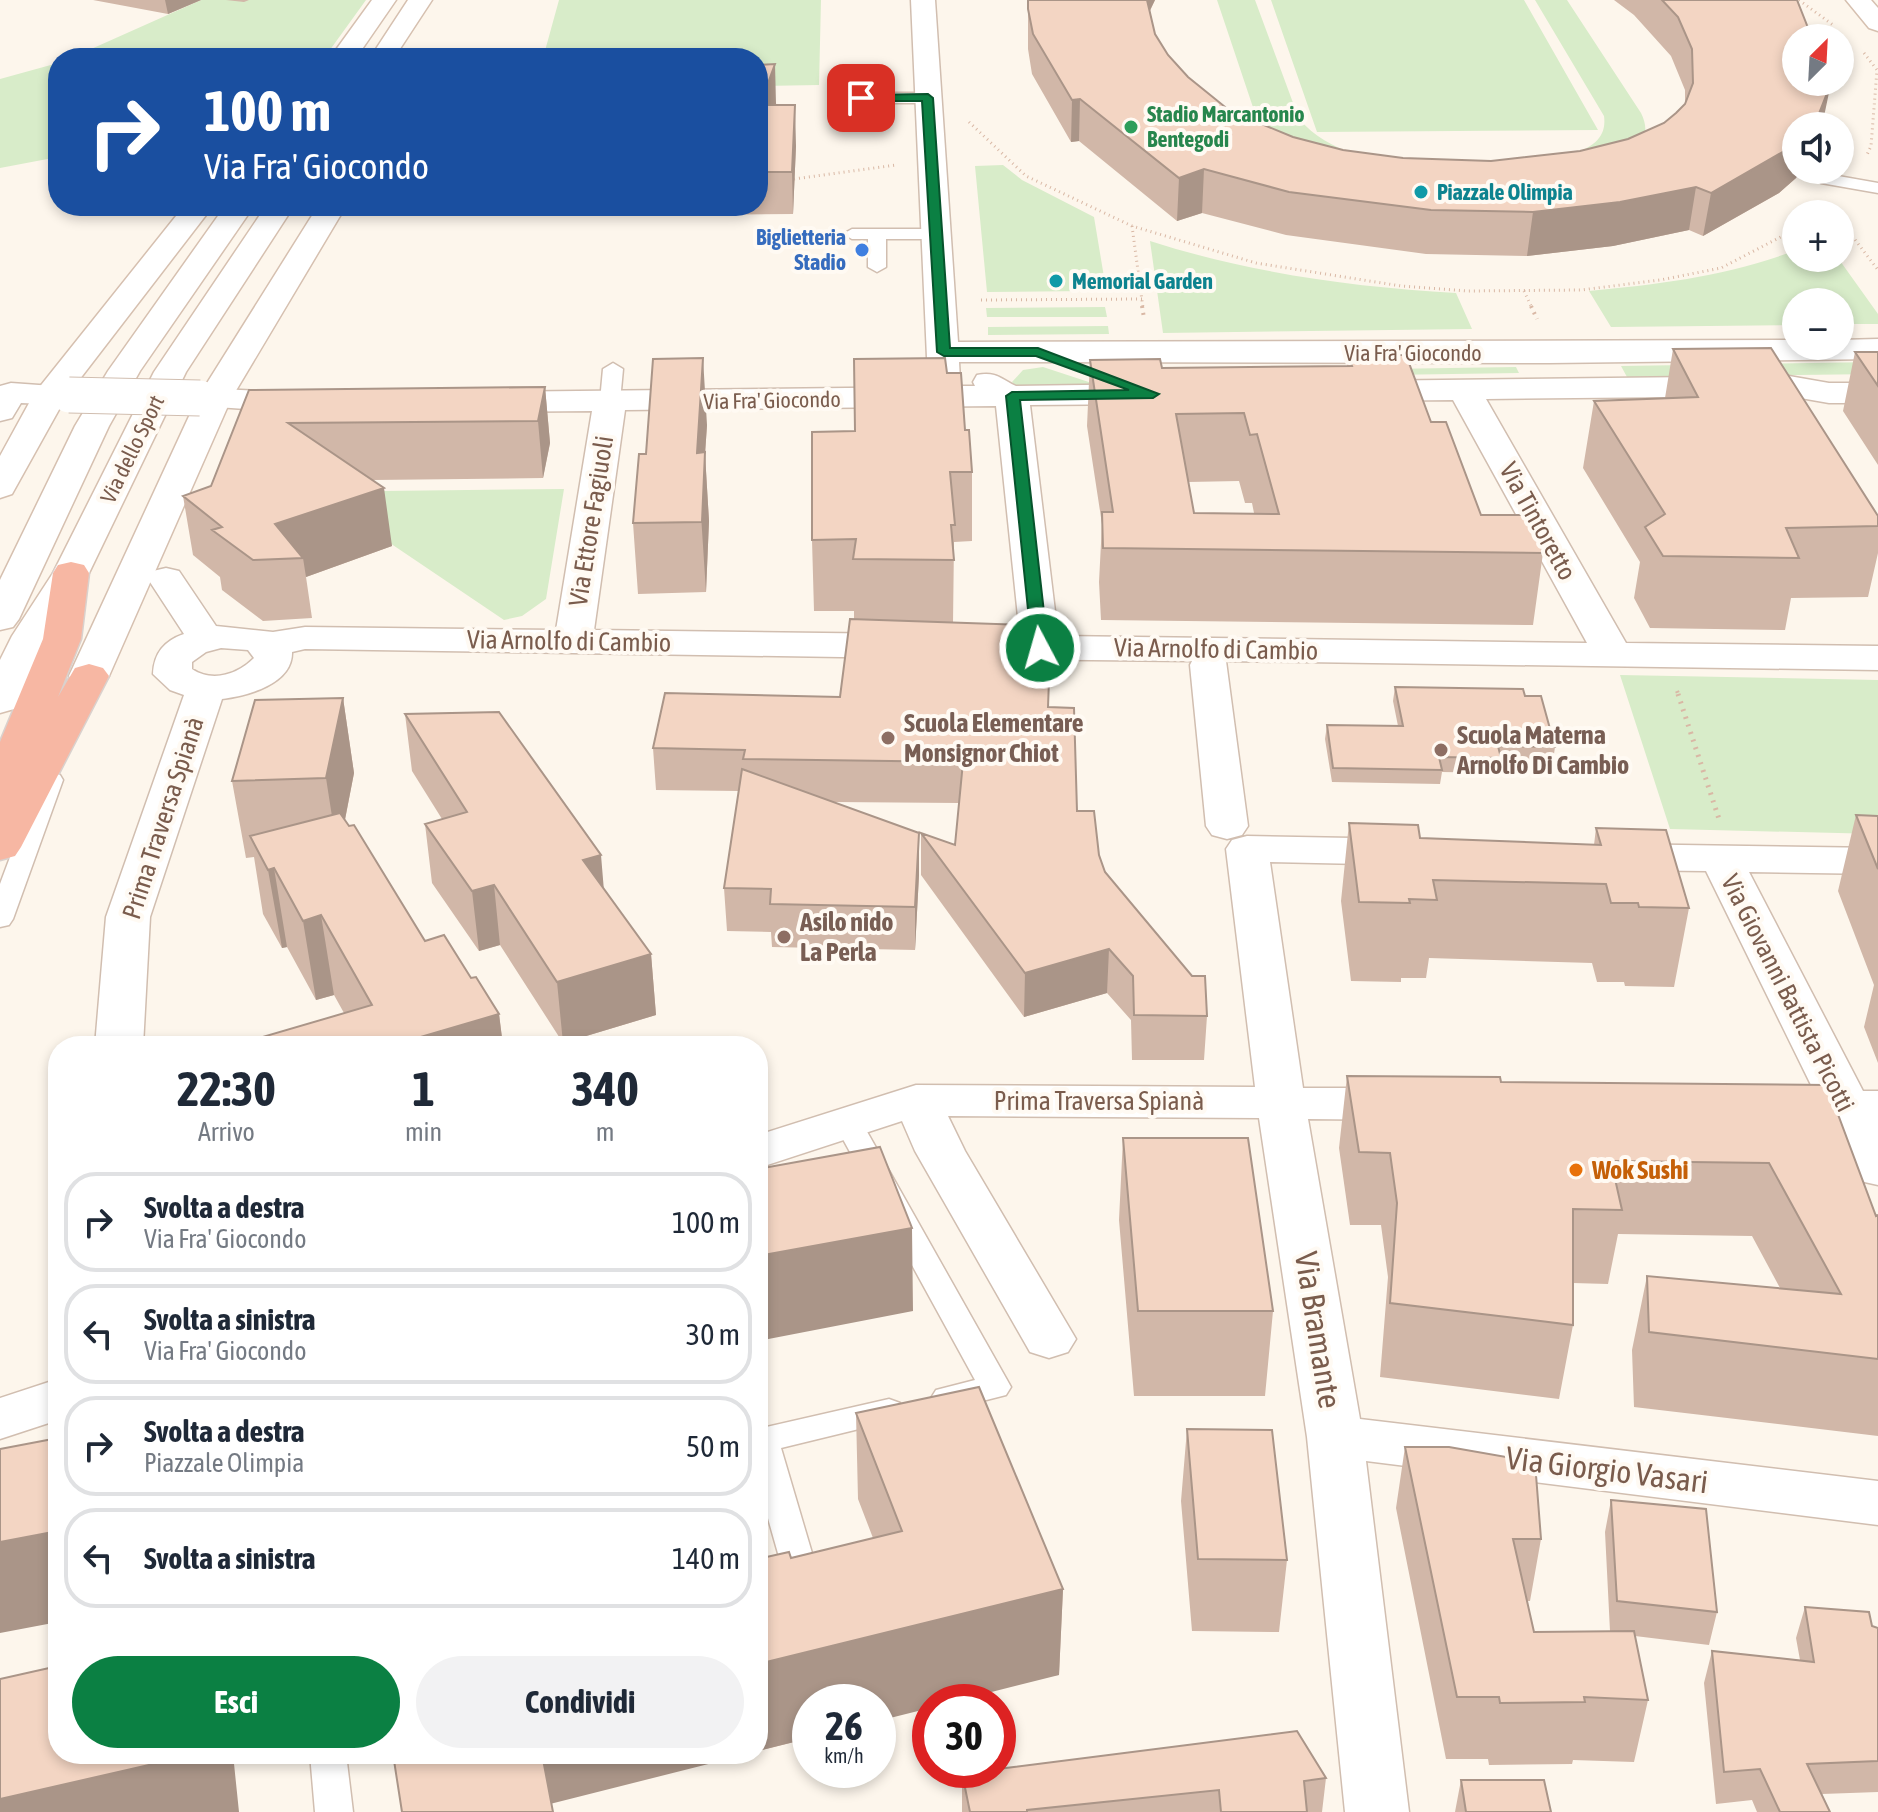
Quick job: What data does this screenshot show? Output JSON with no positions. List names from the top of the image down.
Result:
{
  "streets": {
    "street": [
      "Via Fra' Giocondo",
      "Via dello Sport",
      "Via Ettore Fagiuoli",
      "Via Tintoretto",
      "Via Arnolfo di Cambio",
      "Prima Traversa Spianà",
      "Via Giovanni Battista Picotti",
      "Via Bramante",
      "Via Giorgio Vasari"
    ]
  },
  "crossings": [
    ["Via Fra' Giocondo", "Via Ettore Fagiuoli"],
    ["Via Fra' Giocondo", "Via Tintoretto"],
    ["Via Ettore Fagiuoli", "Via Arnolfo di Cambio"],
    ["Via Tintoretto", "Via Arnolfo di Cambio"],
    ["Prima Traversa Spianà", "Via Bramante"],
    ["Via Bramante", "Via Giorgio Vasari"]
  ],
  "places": [
    "Stadio Marcantonio Bentegodi",
    "Piazzale Olimpia",
    "Biglietteria Stadio",
    "Memorial Garden",
    "Scuola Elementare Monsignor Chiot",
    "Scuola Materna Arnolfo Di Cambio",
    "Asilo nido La Perla",
    "Wok Sushi"
  ],
  "north": "top right",
  "page": {
    "map_buttons": ["+", "−"],
    "turn": ["100 m", "Via Fra' Giocondo"],
    "eta": [
      "22:30",
      "Arrivo",
      "1",
      "min",
      "340",
      "m"
    ],
    "list": [
      {
        "name": "Svolta a destra",
        "note": "Via Fra' Giocondo",
        "value": "100 m"
      },
      {
        "name": "Svolta a sinistra",
        "note": "Via Fra' Giocondo",
        "value": "30 m"
      },
      {
        "name": "Svolta a destra",
        "note": "Piazzale Olimpia",
        "value": "50 m"
      },
      {
        "name": "Svolta a sinistra",
        "value": "140 m"
      }
    ],
    "buttons": ["Esci", "Condividi"],
    "speed": "26 km/h",
    "limit": "30"
  }
}
